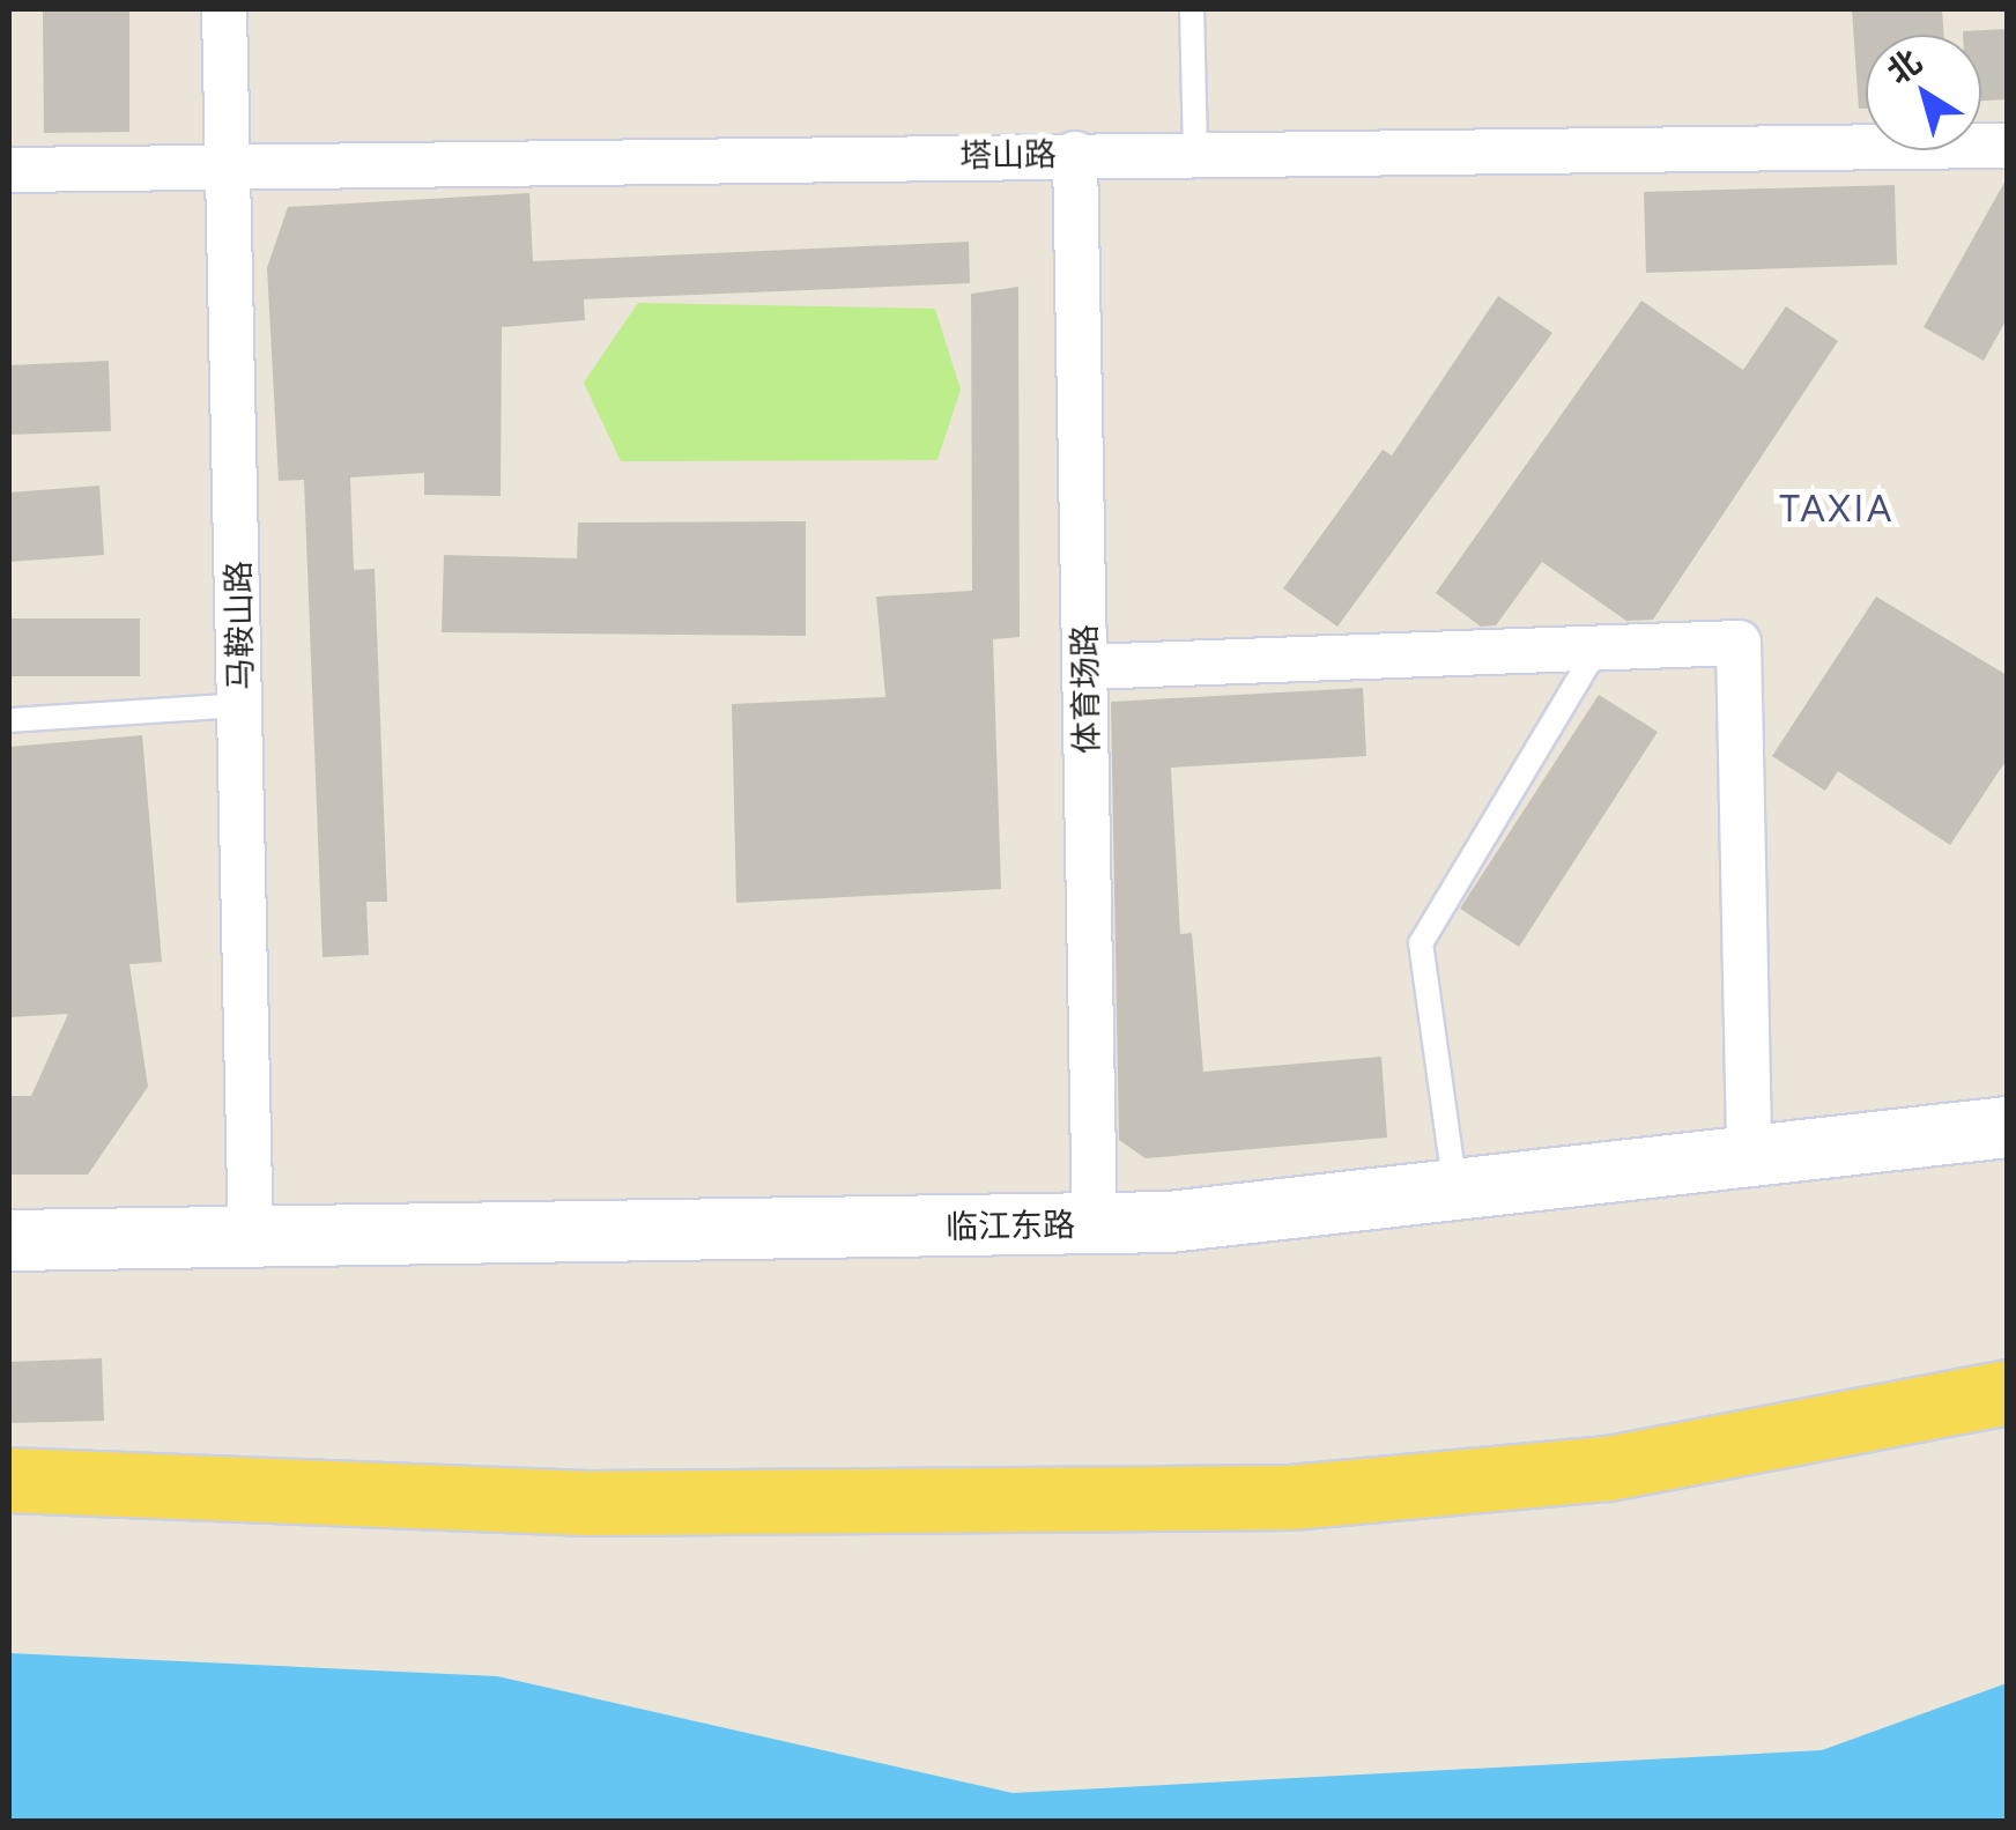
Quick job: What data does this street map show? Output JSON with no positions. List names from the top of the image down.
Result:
{
  "streets": {
    "street": [
      "塔山路",
      "马鞍山路",
      "体育场路",
      "临江东路"
    ]
  },
  "crossings": [
    ["塔山路", "马鞍山路"],
    ["塔山路", "体育场路"],
    ["马鞍山路", "临江东路"],
    ["体育场路", "临江东路"]
  ],
  "districts": ["TAXIA"],
  "north": "top left"
}
